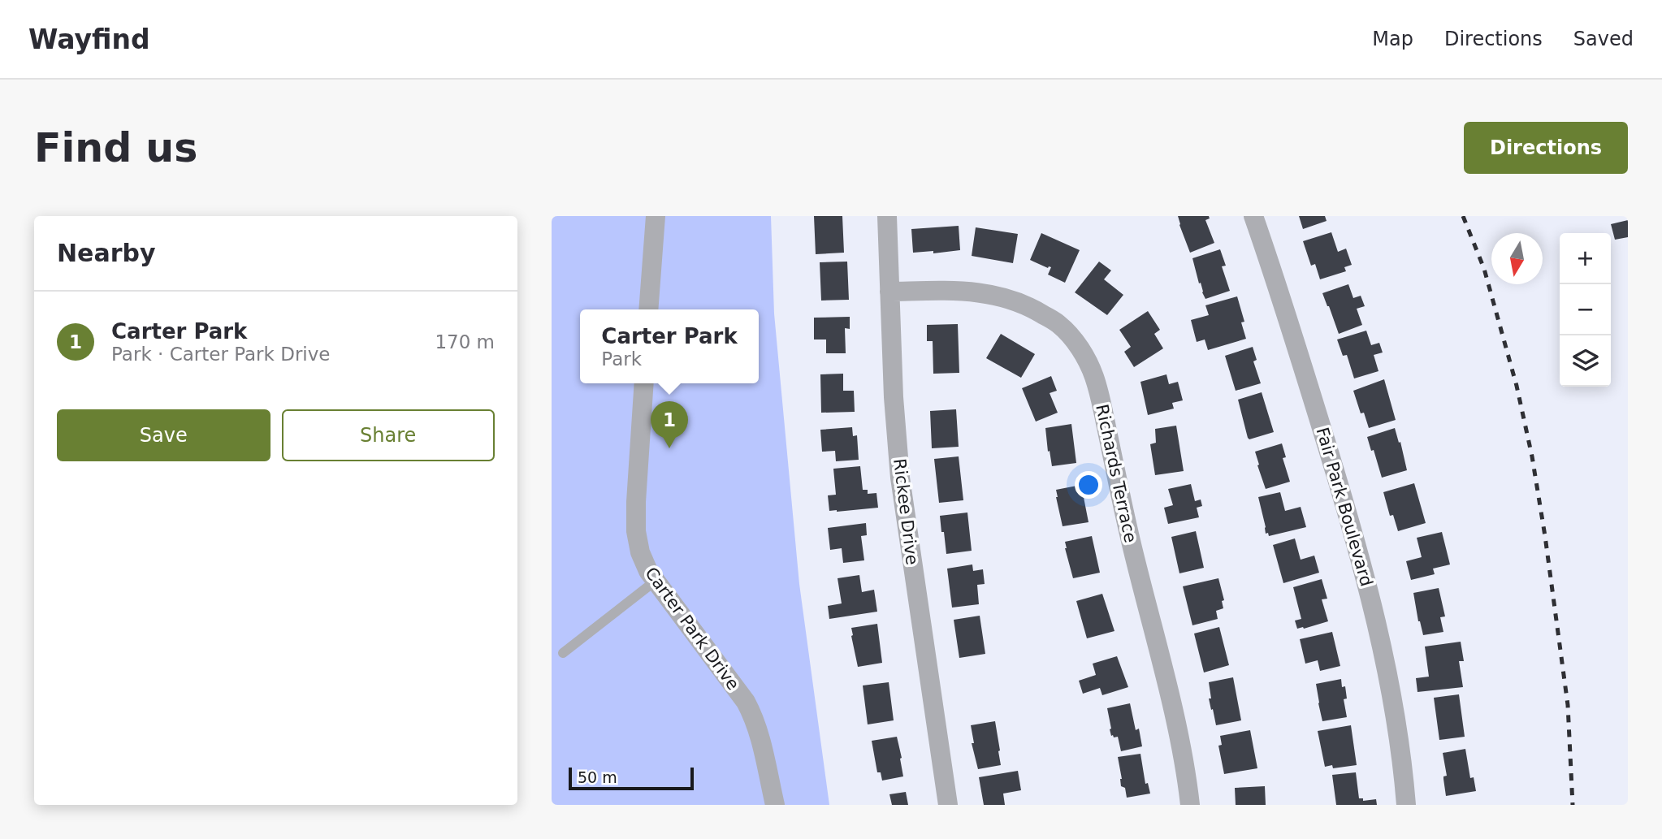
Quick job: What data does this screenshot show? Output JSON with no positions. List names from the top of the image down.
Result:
{
  "streets": {
    "street": [
      "Richards Terrace",
      "Fair Park Boulevard",
      "Rickee Drive",
      "Carter Park Drive"
    ]
  },
  "crossings": [
    ["Richards Terrace", "Rickee Drive"]
  ],
  "scale_bar": "50 m",
  "north": "bottom",
  "page": {
    "header": "Wayfind",
    "nav": ["Map", "Directions", "Saved"],
    "buttons": [
      "Directions",
      ["Save", "Share"]
    ],
    "title": "Find us",
    "heading": "Nearby",
    "map_buttons": ["+", "−"],
    "list": [
      {
        "mark": "1",
        "name": "Carter Park",
        "note": "Park · Carter Park Drive",
        "value": "170 m"
      }
    ],
    "popup": ["Carter Park", "Park"],
    "pins": "1",
    "scale": "50 m"
  }
}
